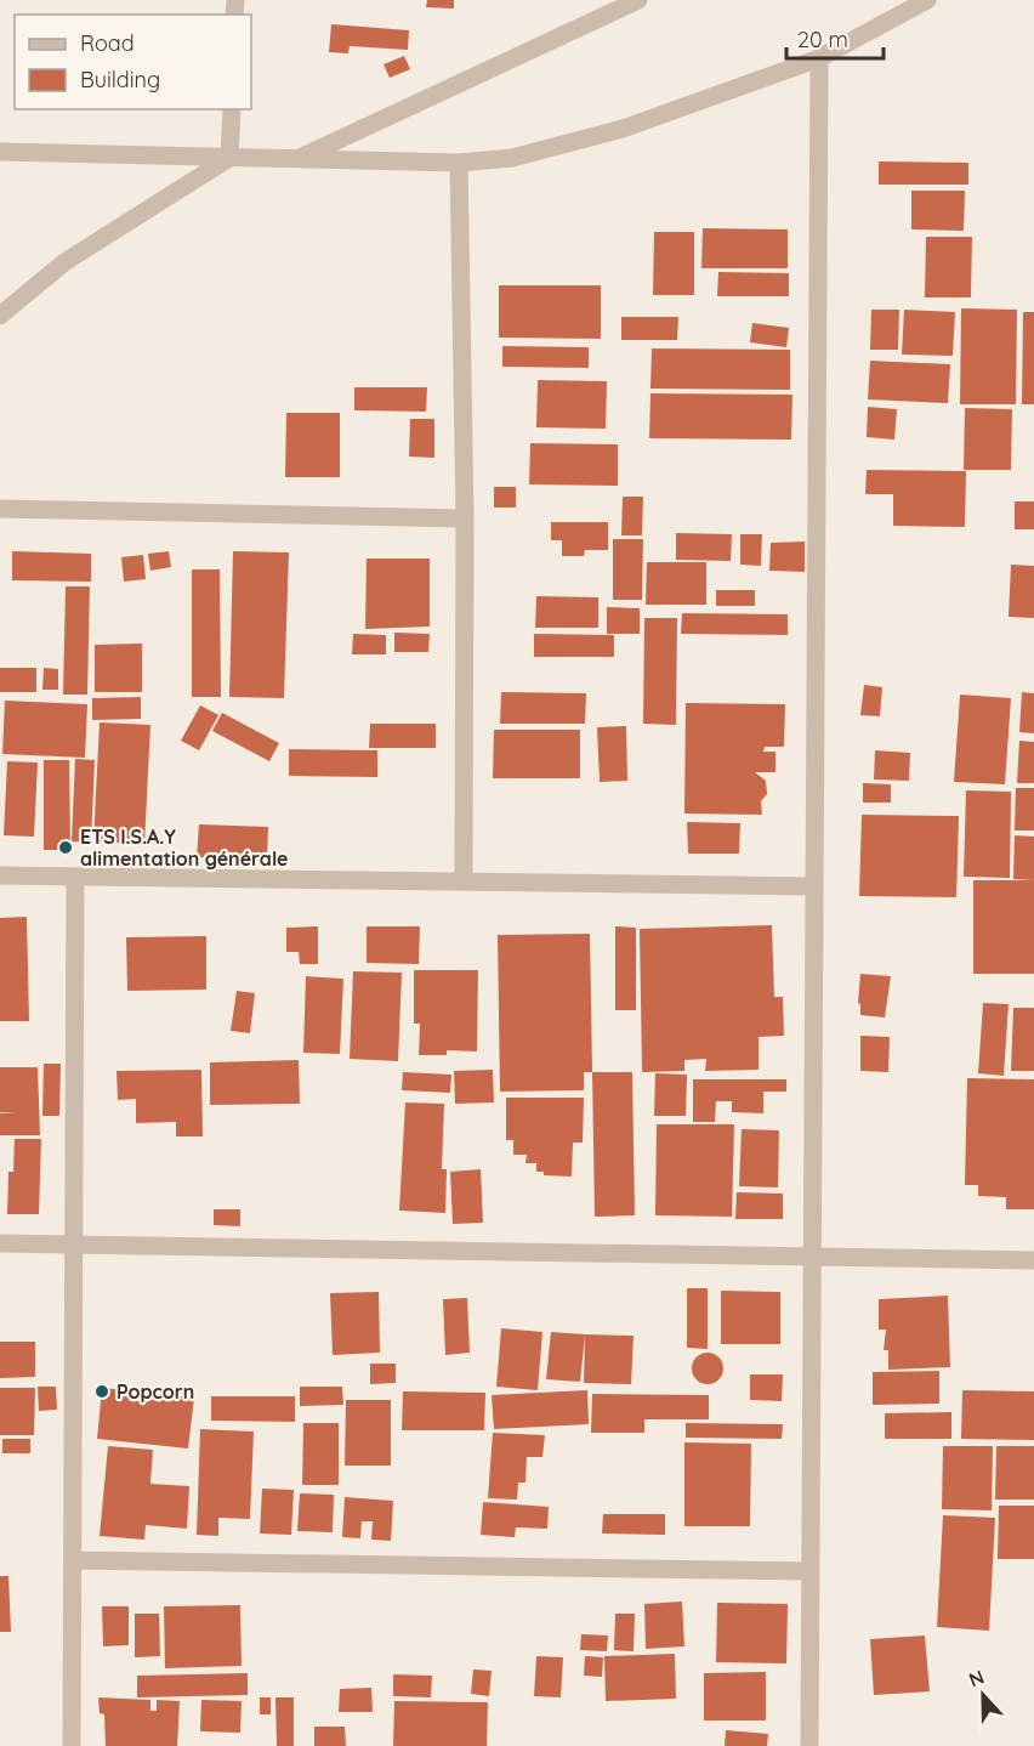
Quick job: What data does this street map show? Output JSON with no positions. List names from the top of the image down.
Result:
{
  "places": ["ETS I.S.A.Y alimentation générale", "Popcorn"],
  "legend": ["Road", "Building"],
  "scale_bar": "20 m",
  "north": "top"
}
